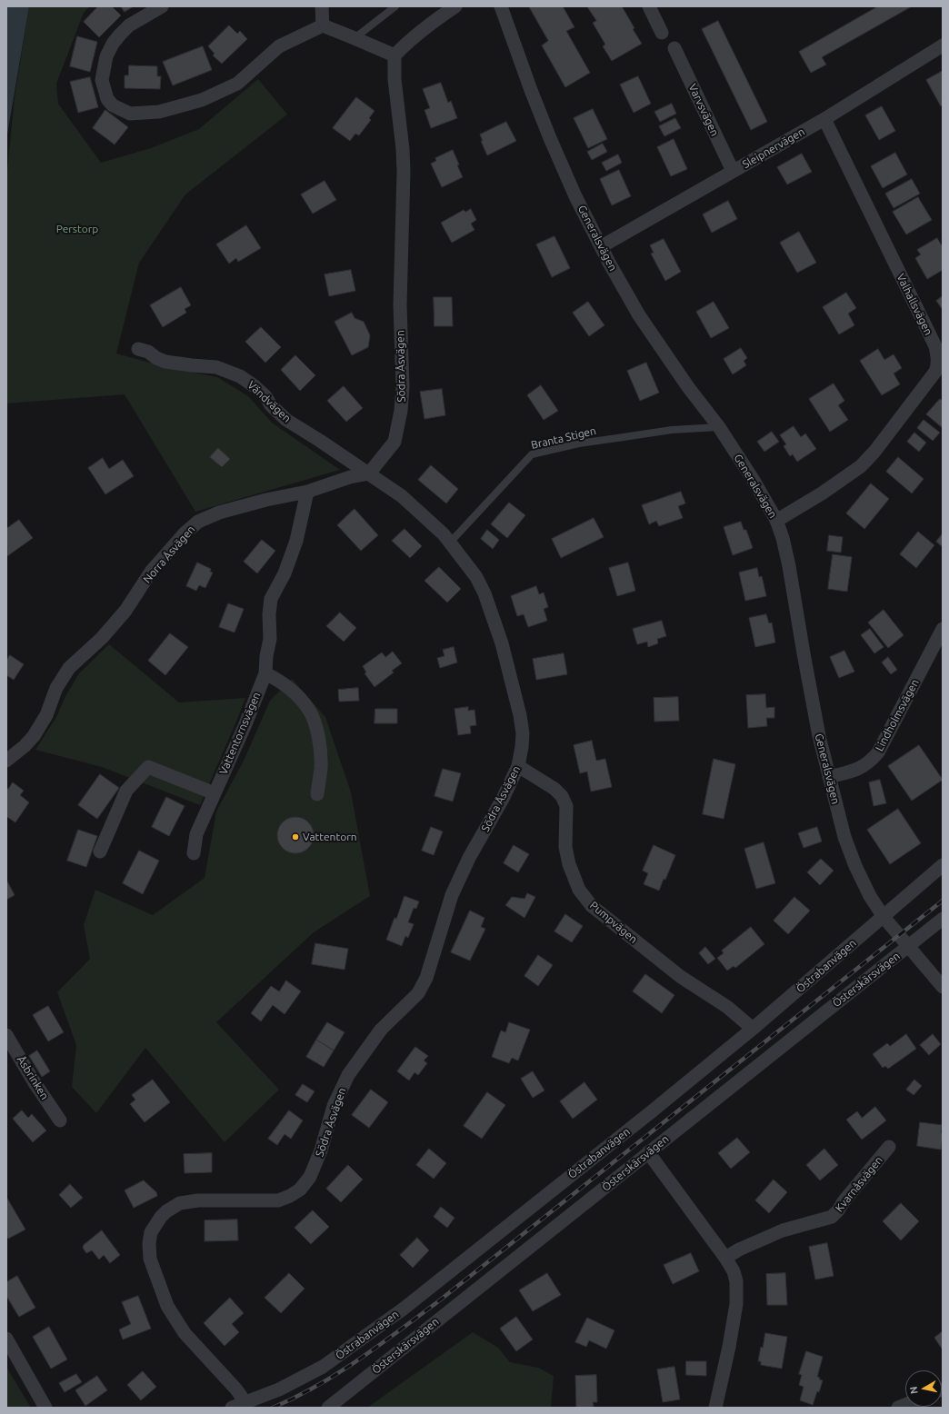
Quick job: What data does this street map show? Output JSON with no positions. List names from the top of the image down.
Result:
{
  "streets": {
    "street": [
      "Varvsvägen",
      "Sleipnervägen",
      "Generalsvägen",
      "Valhallsvägen",
      "Södra Åsvägen",
      "Vändvägen",
      "Norra Åsvägen",
      "Lindholmsvägen",
      "Vattentornsvägen",
      "Pumpvägen",
      "Östrabanvägen",
      "Österskärsvägen",
      "Åsbrinken",
      "Kvarnåsvägen"
    ],
    "lane": ["Branta Stigen"]
  },
  "crossings": [
    ["Varvsvägen", "Sleipnervägen"],
    ["Sleipnervägen", "Generalsvägen"],
    ["Sleipnervägen", "Valhallsvägen"],
    ["Generalsvägen", "Valhallsvägen"],
    ["Generalsvägen", "Branta Stigen"],
    ["Generalsvägen", "Lindholmsvägen"],
    ["Generalsvägen", "Östrabanvägen"],
    ["Generalsvägen", "Österskärsvägen"],
    ["Södra Åsvägen", "Vändvägen"],
    ["Södra Åsvägen", "Branta Stigen"],
    ["Södra Åsvägen", "Norra Åsvägen"],
    ["Södra Åsvägen", "Pumpvägen"],
    ["Södra Åsvägen", "Östrabanvägen"],
    ["Vändvägen", "Norra Åsvägen"],
    ["Norra Åsvägen", "Vattentornsvägen"],
    ["Pumpvägen", "Östrabanvägen"]
  ],
  "parks": ["Perstorp"],
  "places": ["Vattentorn"],
  "north": "left"
}
